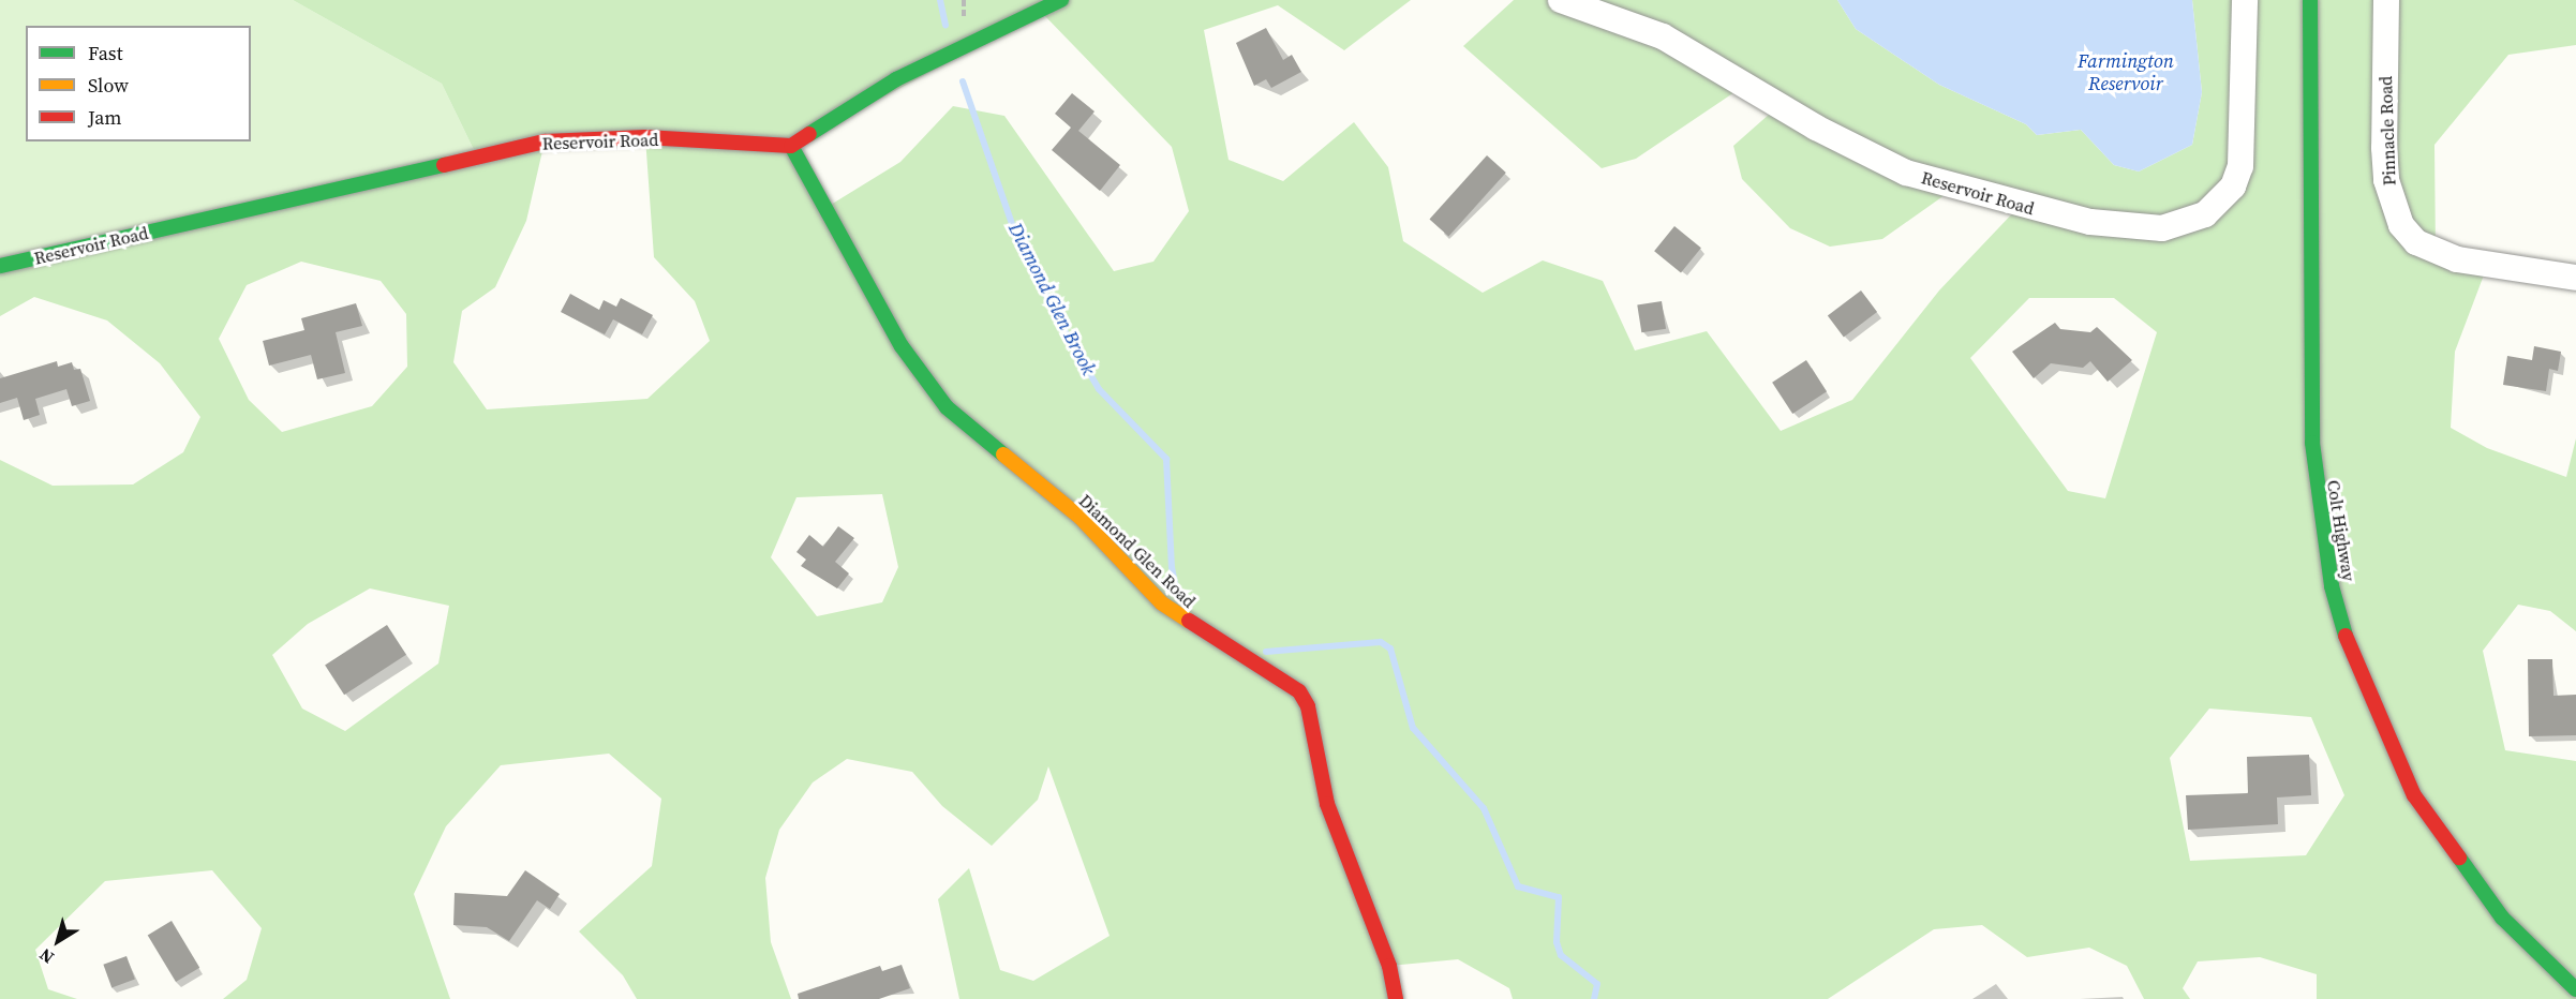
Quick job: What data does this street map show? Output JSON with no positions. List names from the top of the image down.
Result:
{
  "streets": {
    "main road": ["Reservoir Road", "Colt Highway", "Diamond Glen Road"],
    "street": ["Pinnacle Road"]
  },
  "crossings": [
    ["Reservoir Road", "Diamond Glen Road"]
  ],
  "water": ["Farmington Reservoir", "Diamond Glen Brook"],
  "legend": ["Fast", "Slow", "Jam"],
  "north": "bottom left"
}
